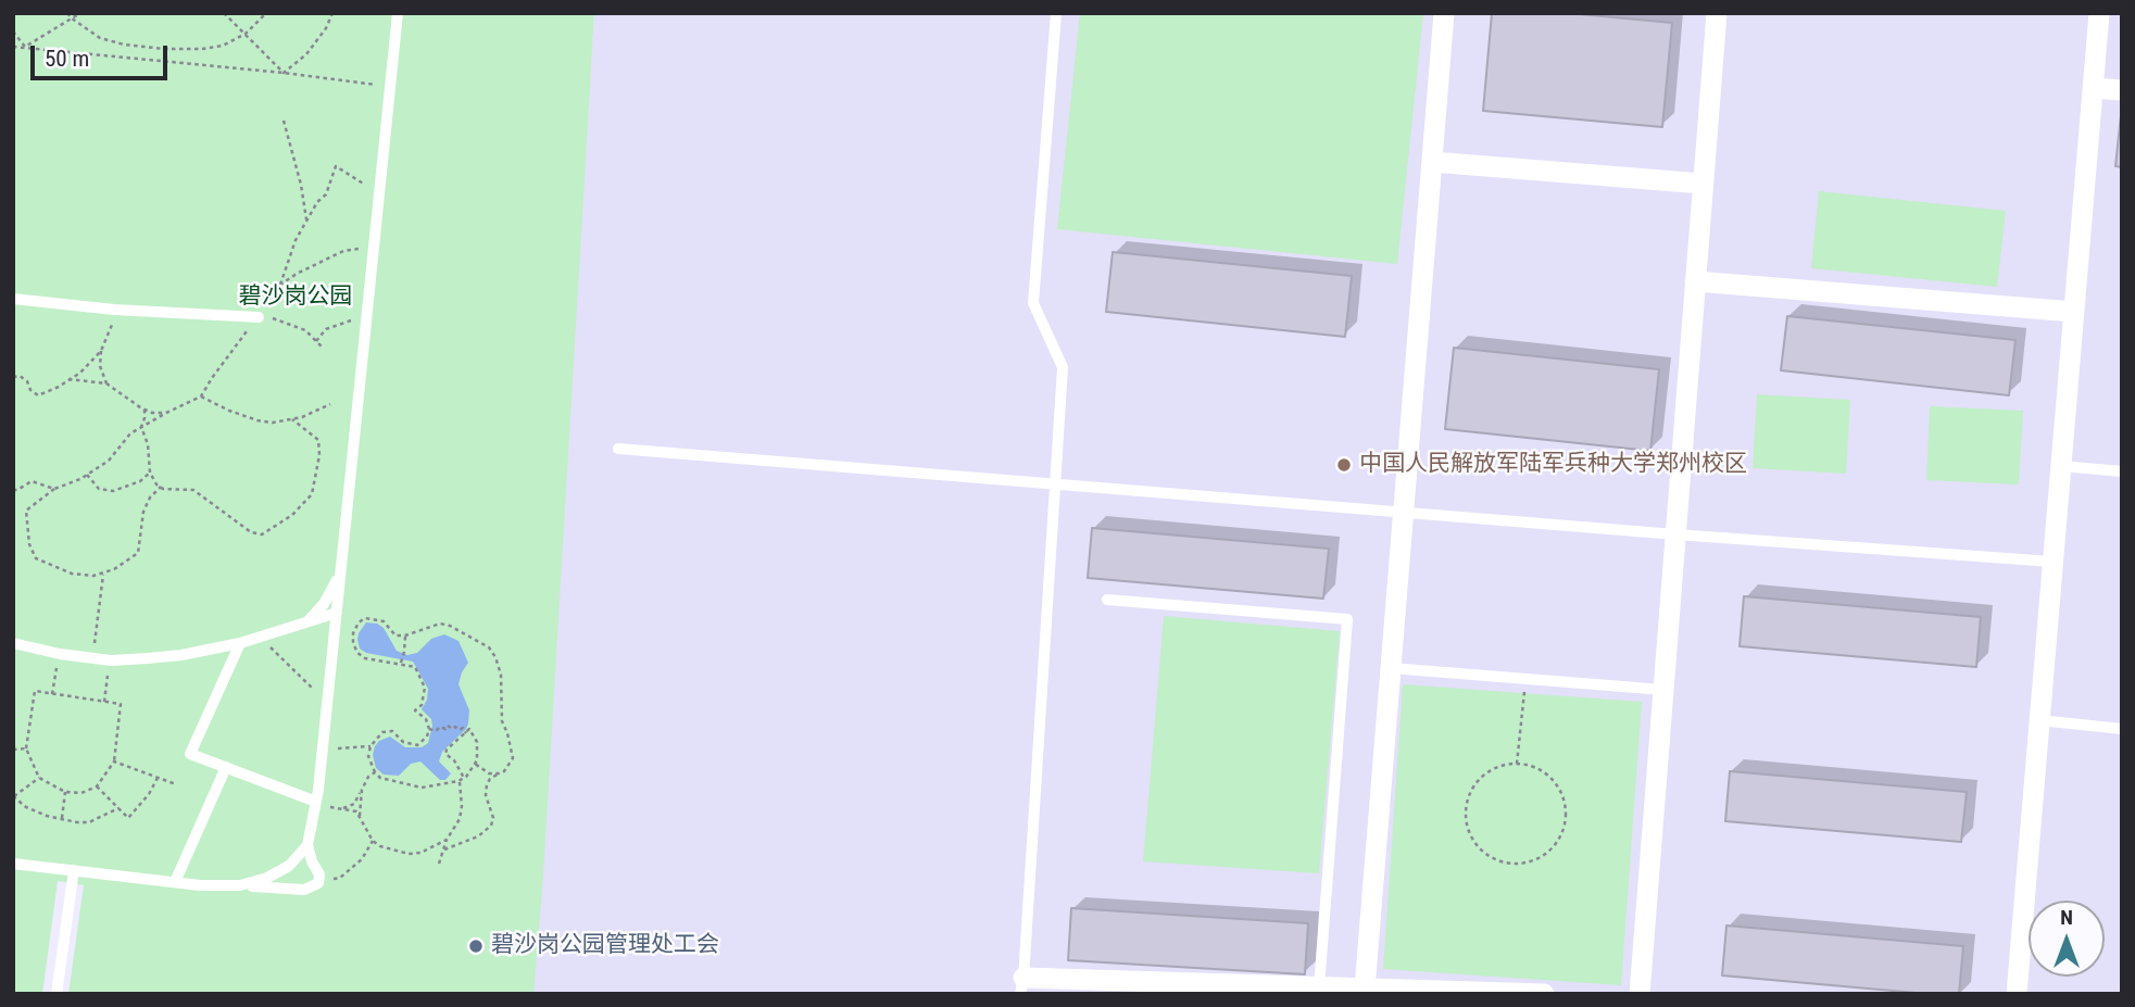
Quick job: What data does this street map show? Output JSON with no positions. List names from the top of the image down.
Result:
{
  "parks": ["碧沙岗公园"],
  "places": ["中国人民解放军陆军兵种大学郑州校区", "碧沙岗公园管理处工会"],
  "scale_bar": "50 m",
  "north": "top"
}
